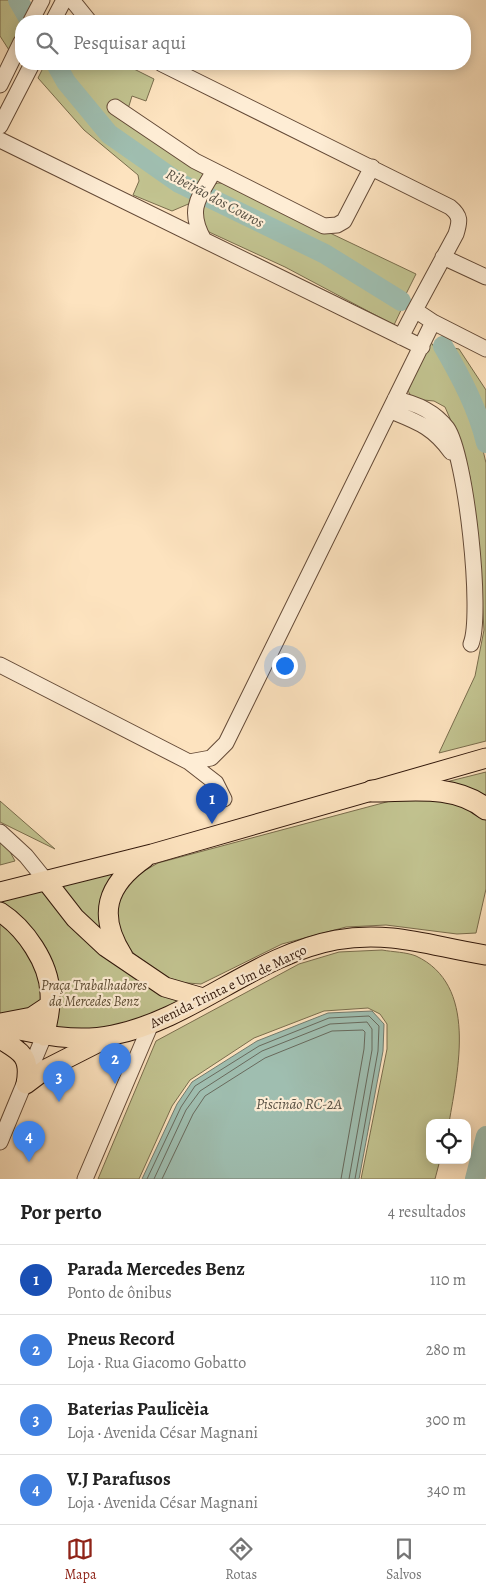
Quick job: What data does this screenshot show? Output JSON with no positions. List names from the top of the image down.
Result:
{
  "streets": {
    "main road": ["Avenida Trinta e Um de Março"]
  },
  "water": ["Ribeirão dos Couros", "Piscinão RC-2A"],
  "parks": ["Praça Trabalhadores da Mercedes Benz"],
  "page": {
    "search": "Pesquisar aqui",
    "pins": [
      "1",
      "2",
      "3",
      "4"
    ],
    "heading": ["Por perto", "4 resultados"],
    "list": [
      {
        "mark": "1",
        "name": "Parada Mercedes Benz",
        "note": "Ponto de ônibus",
        "value": "110 m"
      },
      {
        "mark": "2",
        "name": "Pneus Record",
        "note": "Loja · Rua Giacomo Gobatto",
        "value": "280 m"
      },
      {
        "mark": "3",
        "name": "Baterias Paulicèia",
        "note": "Loja · Avenida César Magnani",
        "value": "300 m"
      },
      {
        "mark": "4",
        "name": "V.J Parafusos",
        "note": "Loja · Avenida César Magnani",
        "value": "340 m"
      }
    ],
    "nav": ["Mapa", "Rotas", "Salvos"]
  }
}
